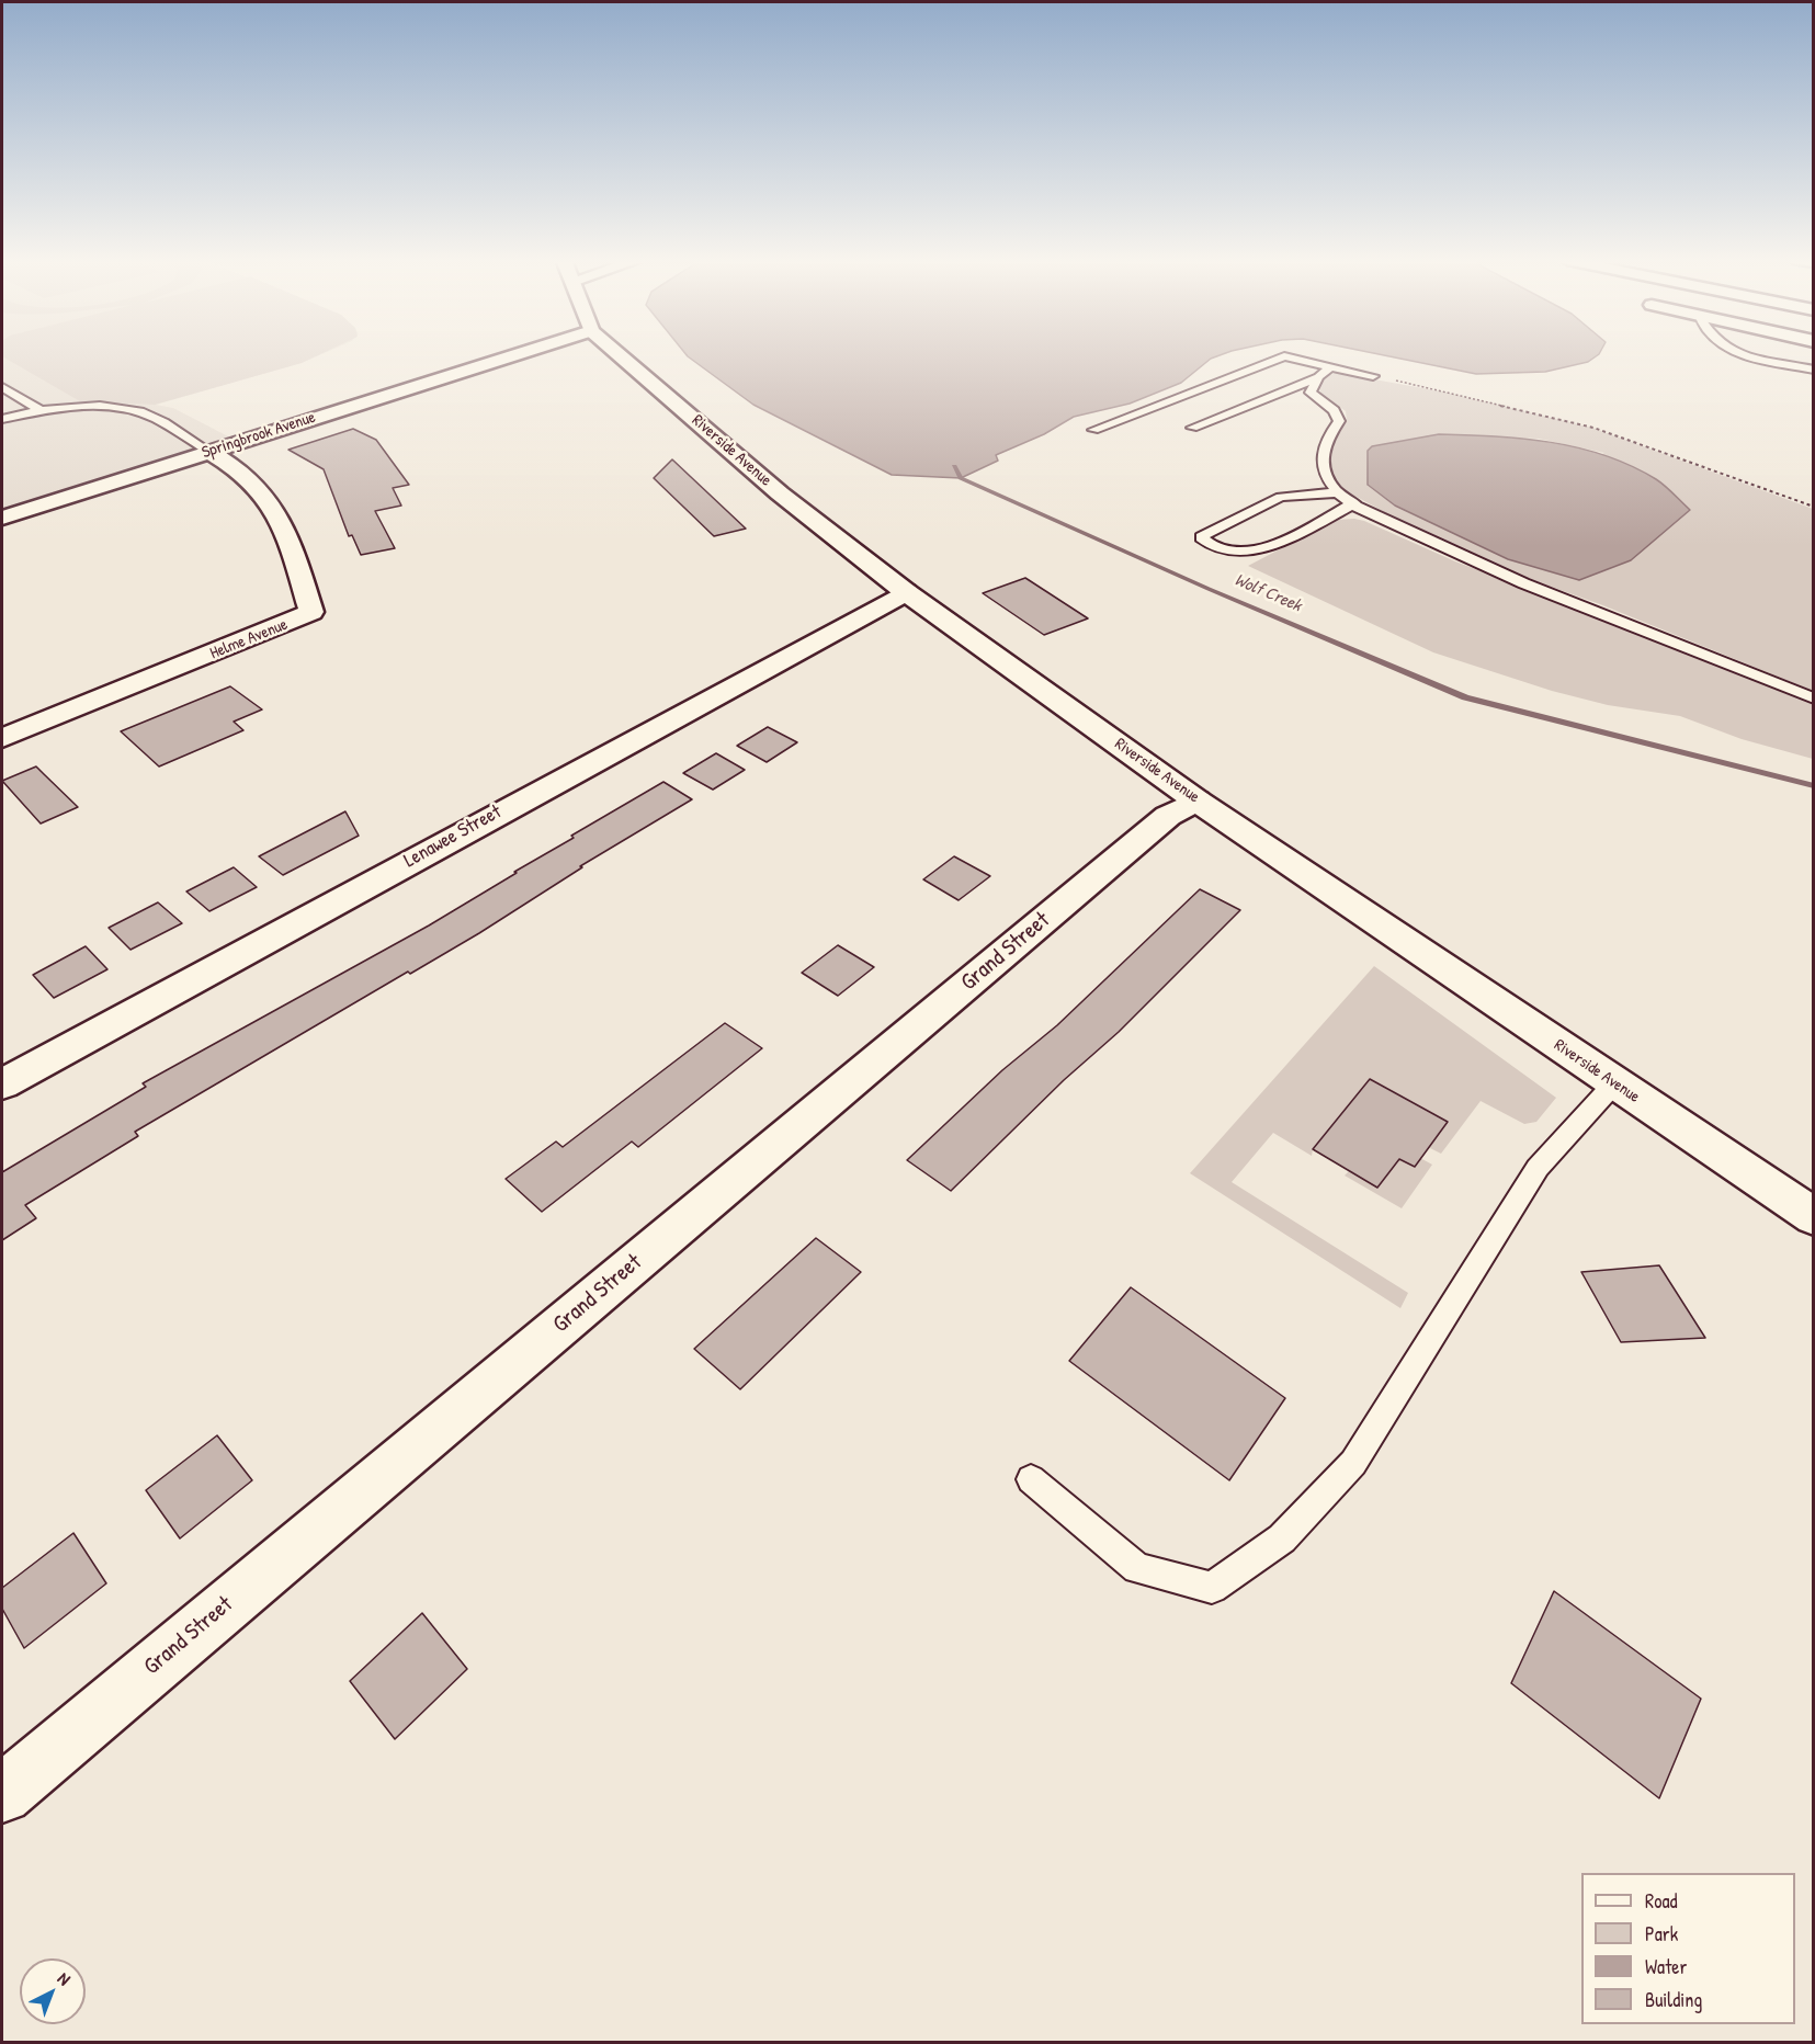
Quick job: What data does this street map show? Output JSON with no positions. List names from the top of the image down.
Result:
{
  "streets": {
    "street": [
      "Springbrook Avenue",
      "Riverside Avenue",
      "Helme Avenue",
      "Lenawee Street",
      "Grand Street"
    ]
  },
  "crossings": [
    ["Springbrook Avenue", "Helme Avenue"],
    ["Riverside Avenue", "Lenawee Street"],
    ["Riverside Avenue", "Grand Street"]
  ],
  "water": ["Wolf Creek"],
  "legend": [
    "Road",
    "Park",
    "Water",
    "Building"
  ],
  "north": "top right"
}
